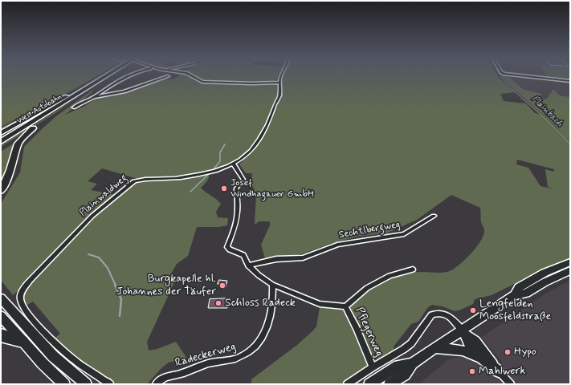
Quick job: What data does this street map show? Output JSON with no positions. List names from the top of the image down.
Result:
{
  "streets": {
    "highway": ["West Autobahn"],
    "street": [
      "Plainwaldweg",
      "Sechtlbergweg",
      "Pflegerweg",
      "Radeckerweg"
    ]
  },
  "crossings": [
    ["Pflegerweg", "Radeckerweg"]
  ],
  "water": ["Plainbach"],
  "places": [
    "Josef Windhagauer GmbH",
    "Burgkapelle hl. Johannes der Täufer",
    "Schloss Radeck",
    "Lengfelden Moosfeldstraße",
    "Hypo",
    "Mahlwerk"
  ]
}
